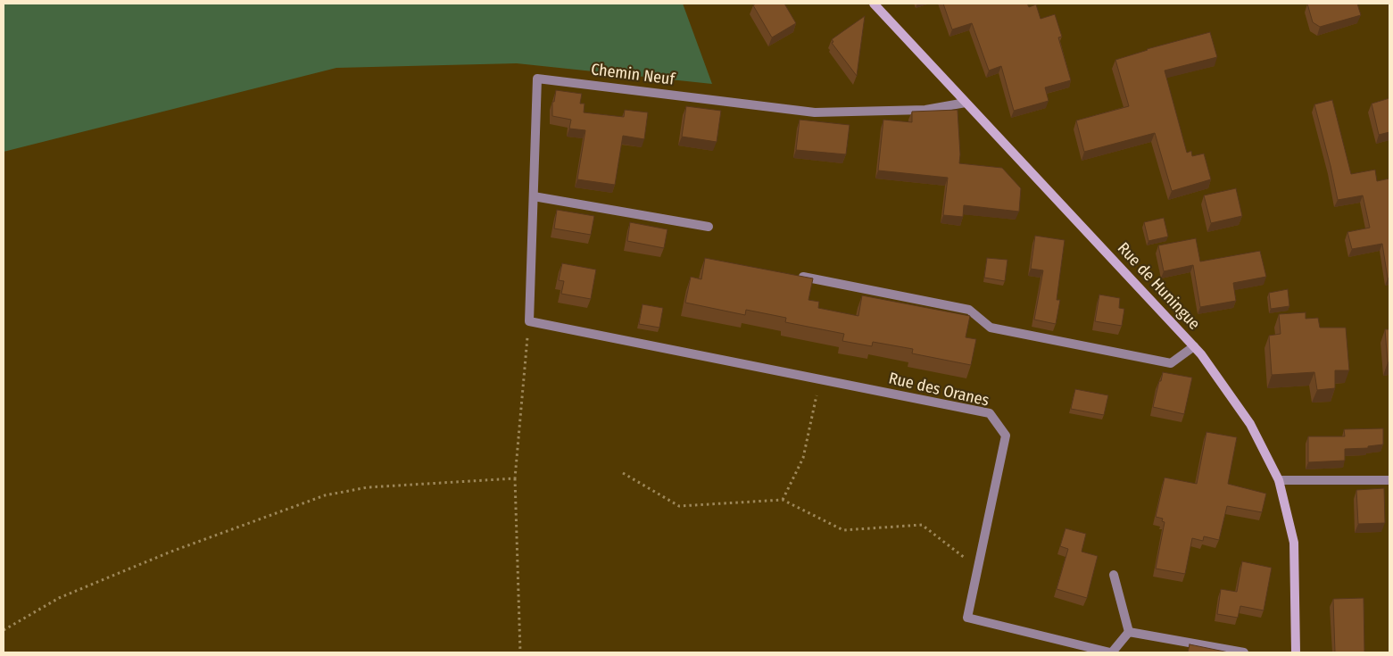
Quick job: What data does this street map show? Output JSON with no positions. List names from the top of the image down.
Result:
{
  "streets": {
    "main road": ["Rue de Huningue"],
    "street": ["Chemin Neuf", "Rue des Oranes"]
  },
  "crossings": [
    ["Chemin Neuf", "Rue de Huningue"],
    ["Chemin Neuf", "Rue des Oranes"]
  ]
}
